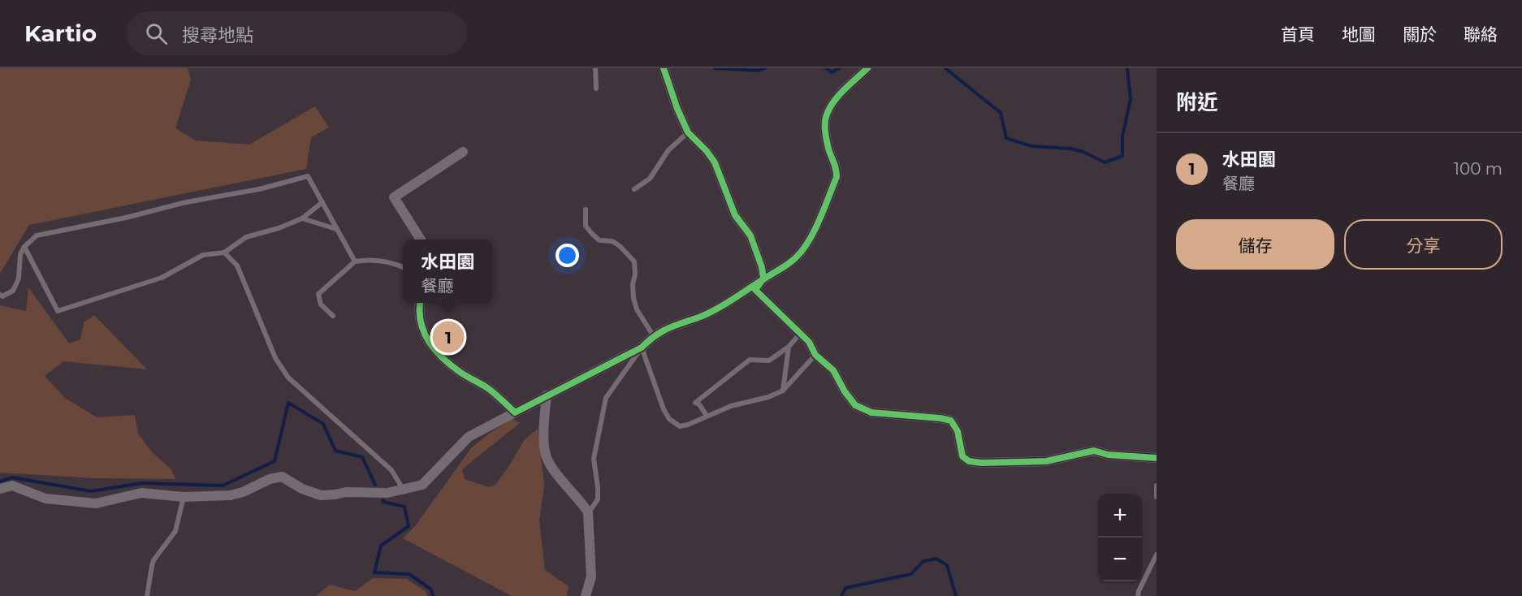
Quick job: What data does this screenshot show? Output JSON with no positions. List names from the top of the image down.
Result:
{
  "page": {
    "header": "Kartio",
    "search": "搜尋地點",
    "nav": [
      "首頁",
      "地圖",
      "關於",
      "聯絡"
    ],
    "heading": "附近",
    "list": [
      {
        "mark": "1",
        "name": "水田園",
        "note": "餐廳",
        "value": "100 m"
      }
    ],
    "buttons": ["儲存", "分享"],
    "popup": ["水田園", "餐廳"],
    "pins": "1",
    "map_buttons": ["+", "−"]
  }
}
